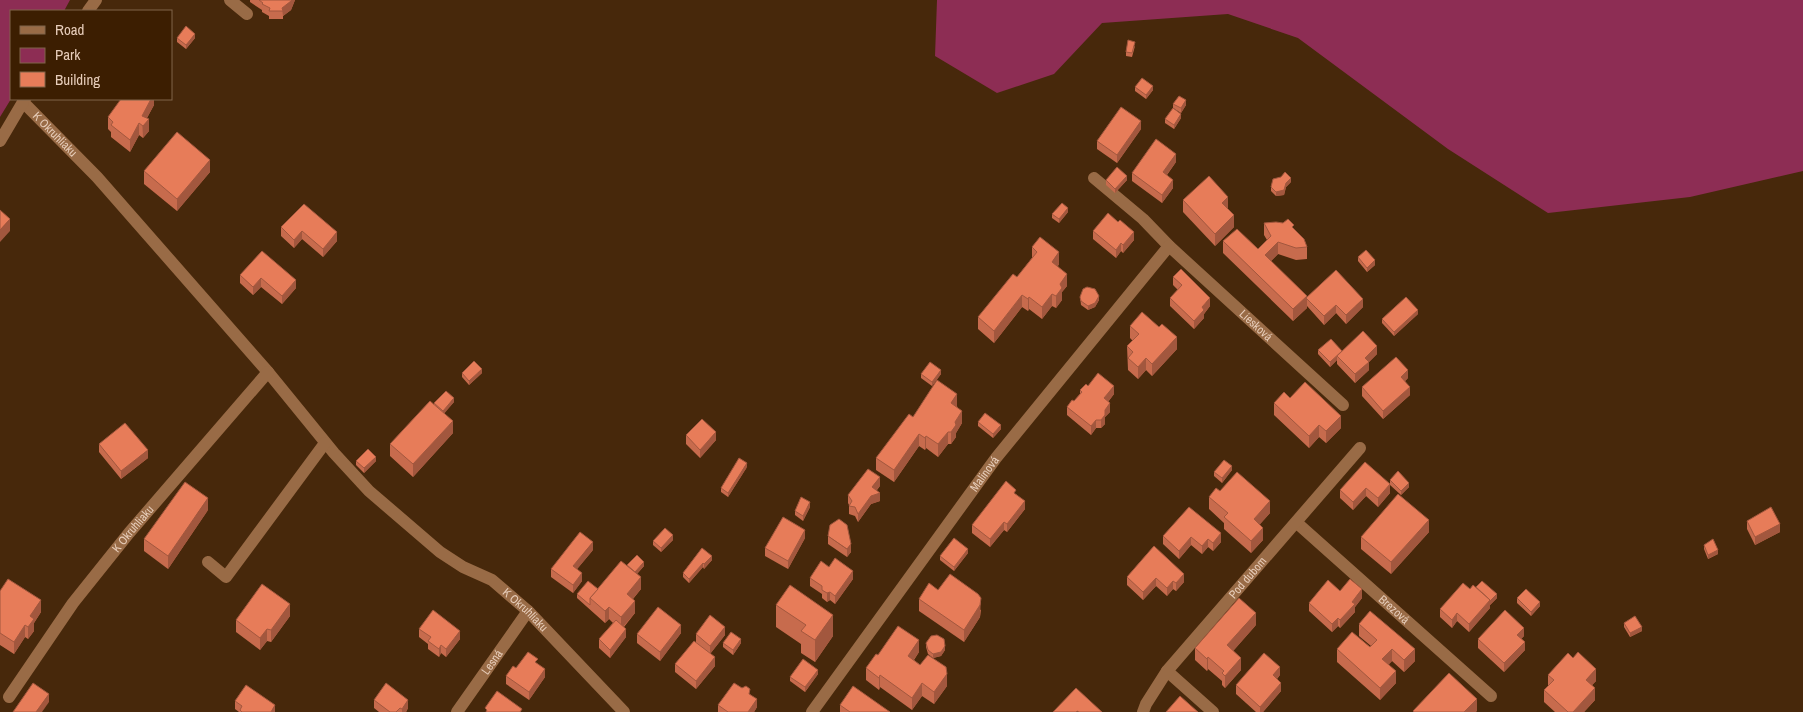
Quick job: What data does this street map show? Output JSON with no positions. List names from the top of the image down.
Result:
{
  "streets": {
    "street": [
      "K Okruhliaku",
      "Liesková",
      "Malinová",
      "Pod dubom",
      "Brezová",
      "Lesná"
    ]
  },
  "crossings": [
    ["K Okruhliaku", "Lesná"],
    ["Liesková", "Malinová"],
    ["Pod dubom", "Brezová"]
  ],
  "legend": ["Road", "Park", "Building"]
}
